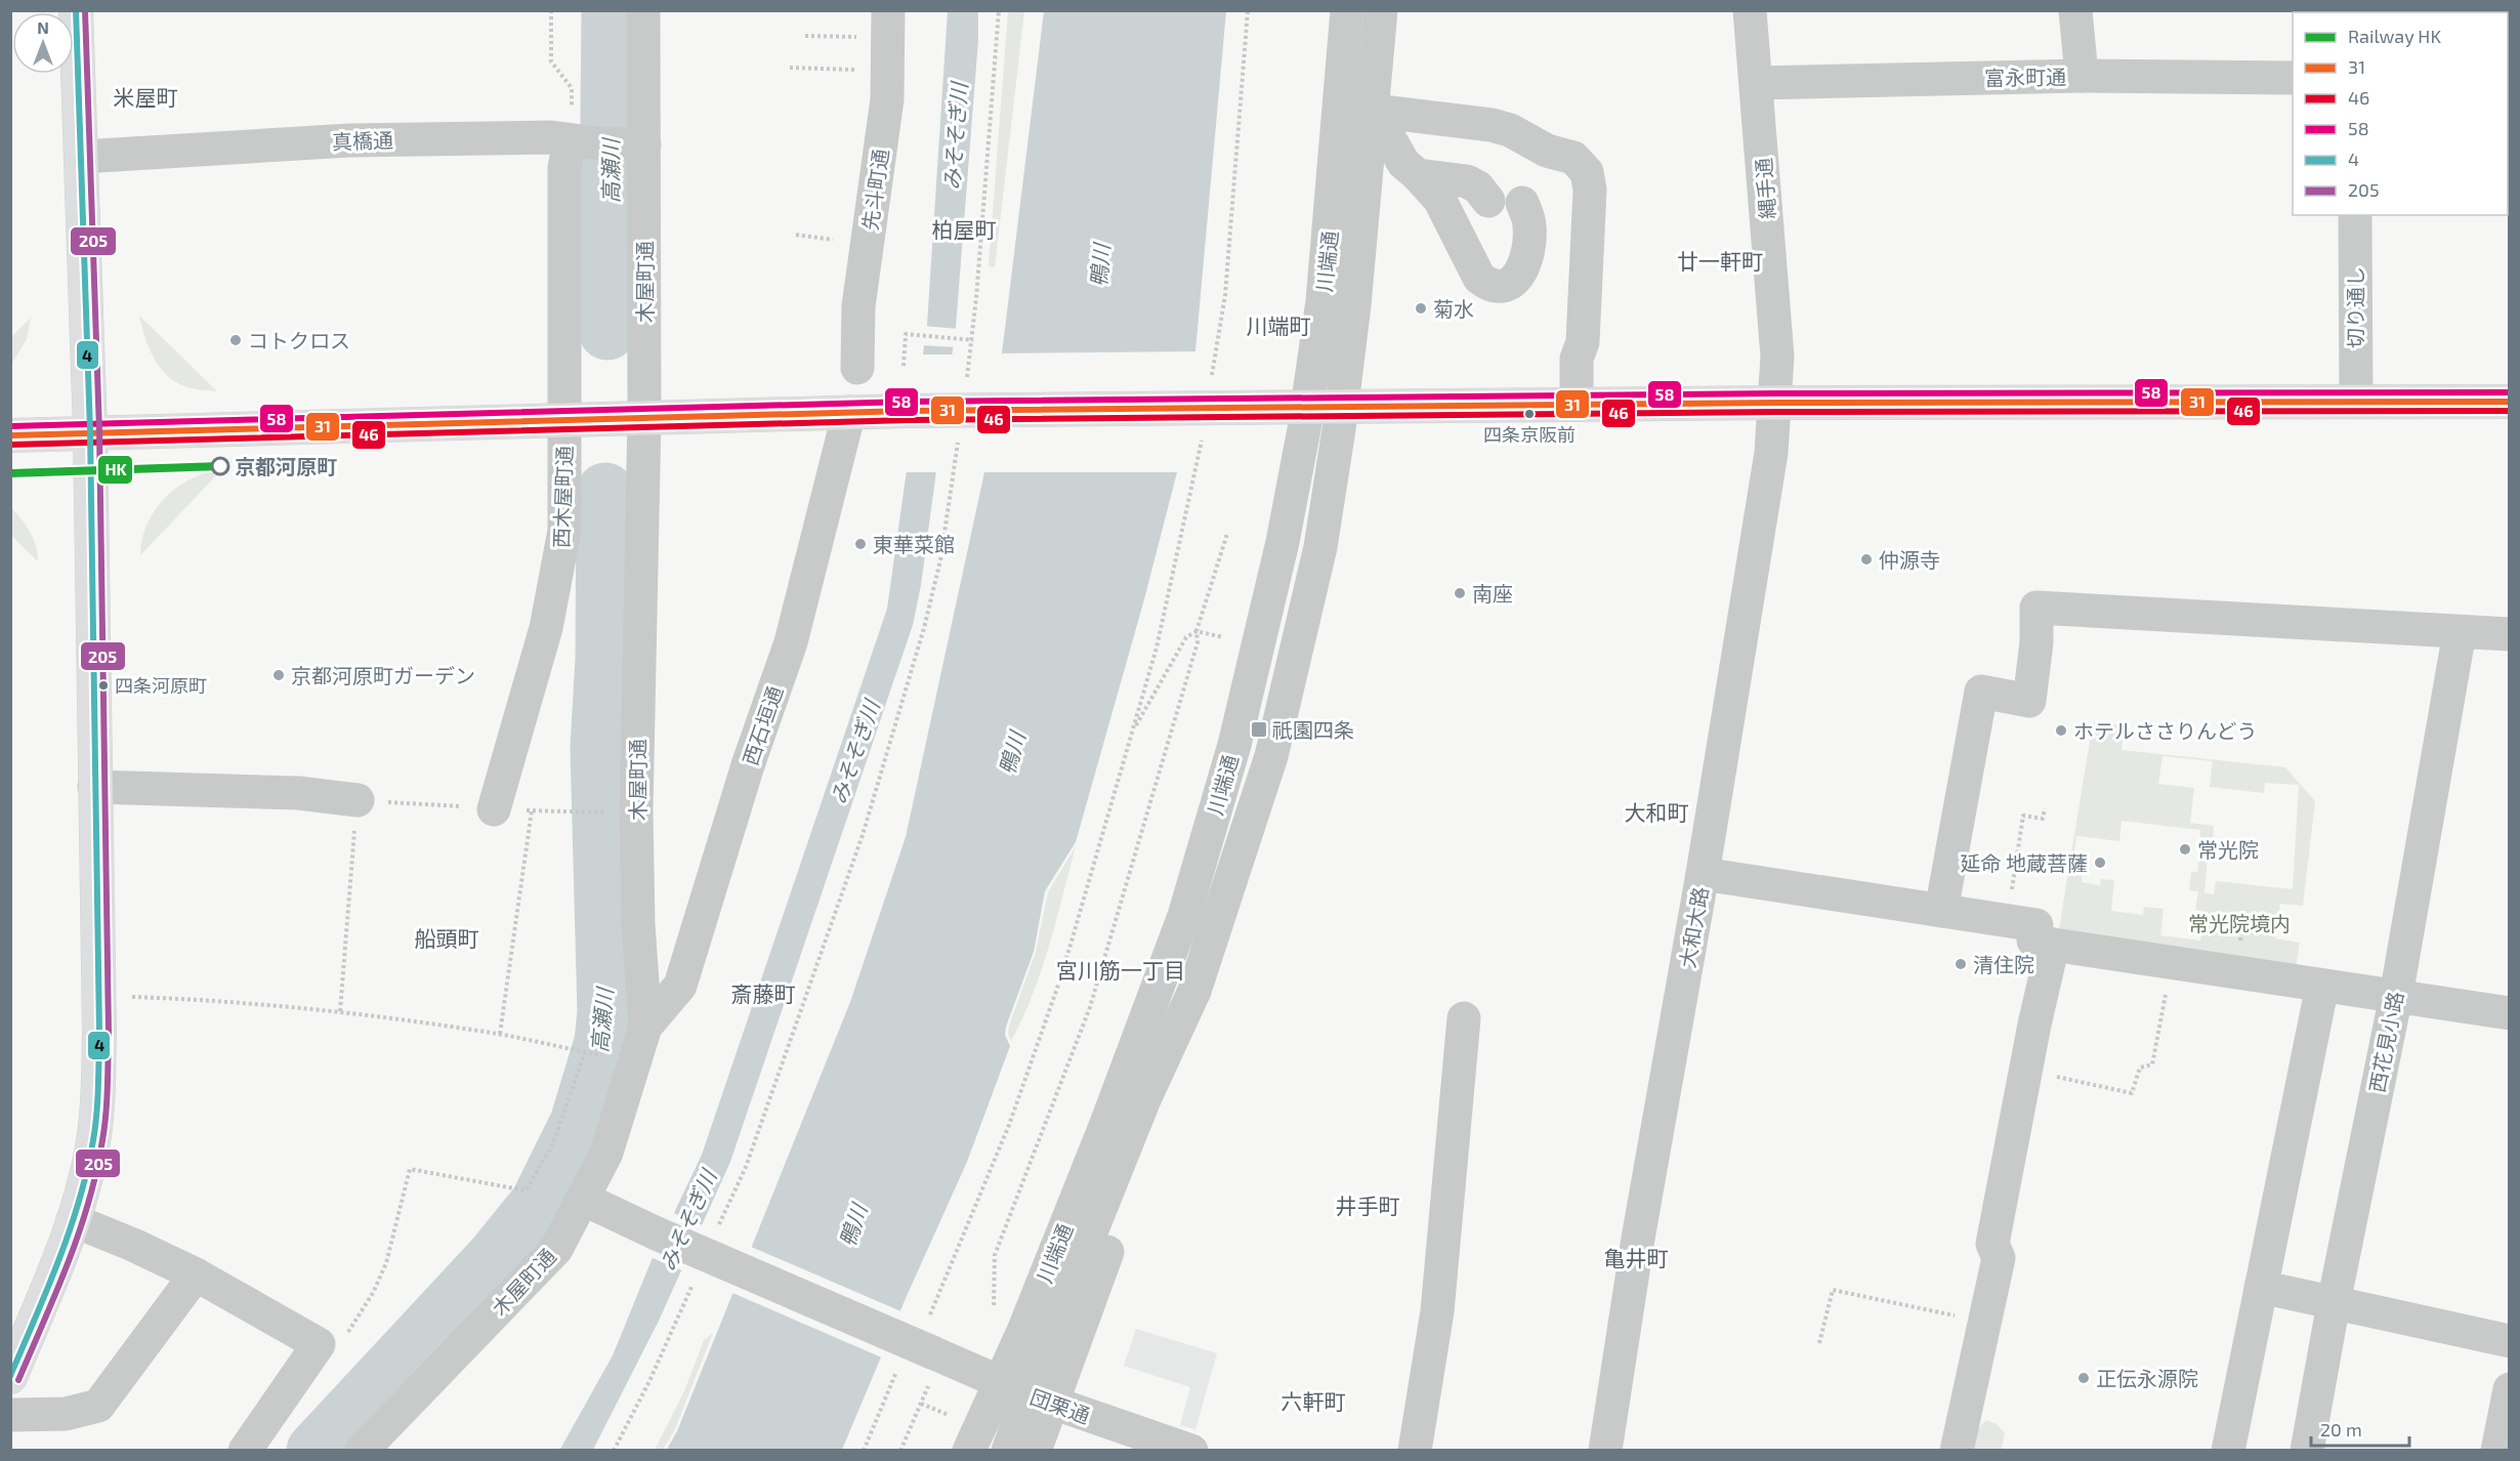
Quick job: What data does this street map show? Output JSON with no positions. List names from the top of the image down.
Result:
{
  "streets": {
    "street": [
      "富永町通",
      "真橋通",
      "縄手通",
      "先斗町通",
      "川端通",
      "木屋町通",
      "切り通し",
      "西木屋町通",
      "西石垣通",
      "大和大路",
      "西花見小路",
      "団栗通"
    ]
  },
  "crossings": [
    ["富永町通", "縄手通"],
    ["真橋通", "木屋町通"],
    ["真橋通", "西木屋町通"],
    ["縄手通", "大和大路"],
    ["川端通", "団栗通"],
    ["木屋町通", "西木屋町通"],
    ["木屋町通", "西石垣通"],
    ["木屋町通", "団栗通"]
  ],
  "districts": [
    "米屋町",
    "柏屋町",
    "廿一軒町",
    "川端町",
    "大和町",
    "船頭町",
    "宮川筋一丁目",
    "斎藤町",
    "井手町",
    "亀井町",
    "六軒町"
  ],
  "water": ["みそそぎ川", "高瀬川", "鴨川"],
  "parks": ["常光院境内"],
  "places": {
    "other": [
      "菊水",
      "コトクロス",
      "四条京阪前",
      "京都河原町",
      "東華菜館",
      "仲源寺",
      "南座",
      "京都河原町ガーデン",
      "四条河原町",
      "ホテルささりんどう",
      "常光院",
      "延命 地蔵菩薩",
      "清住院",
      "正伝永源院"
    ],
    "transit": ["祇園四条"]
  },
  "lines": [
    "transit line 4",
    "transit line 205",
    "transit line 58",
    "transit line 31",
    "transit line 46",
    "rail line HK"
  ],
  "legend": [
    "Railway HK",
    "31",
    "46",
    "58",
    "4",
    "205"
  ],
  "scale_bar": "20 m",
  "north": "top"
}
